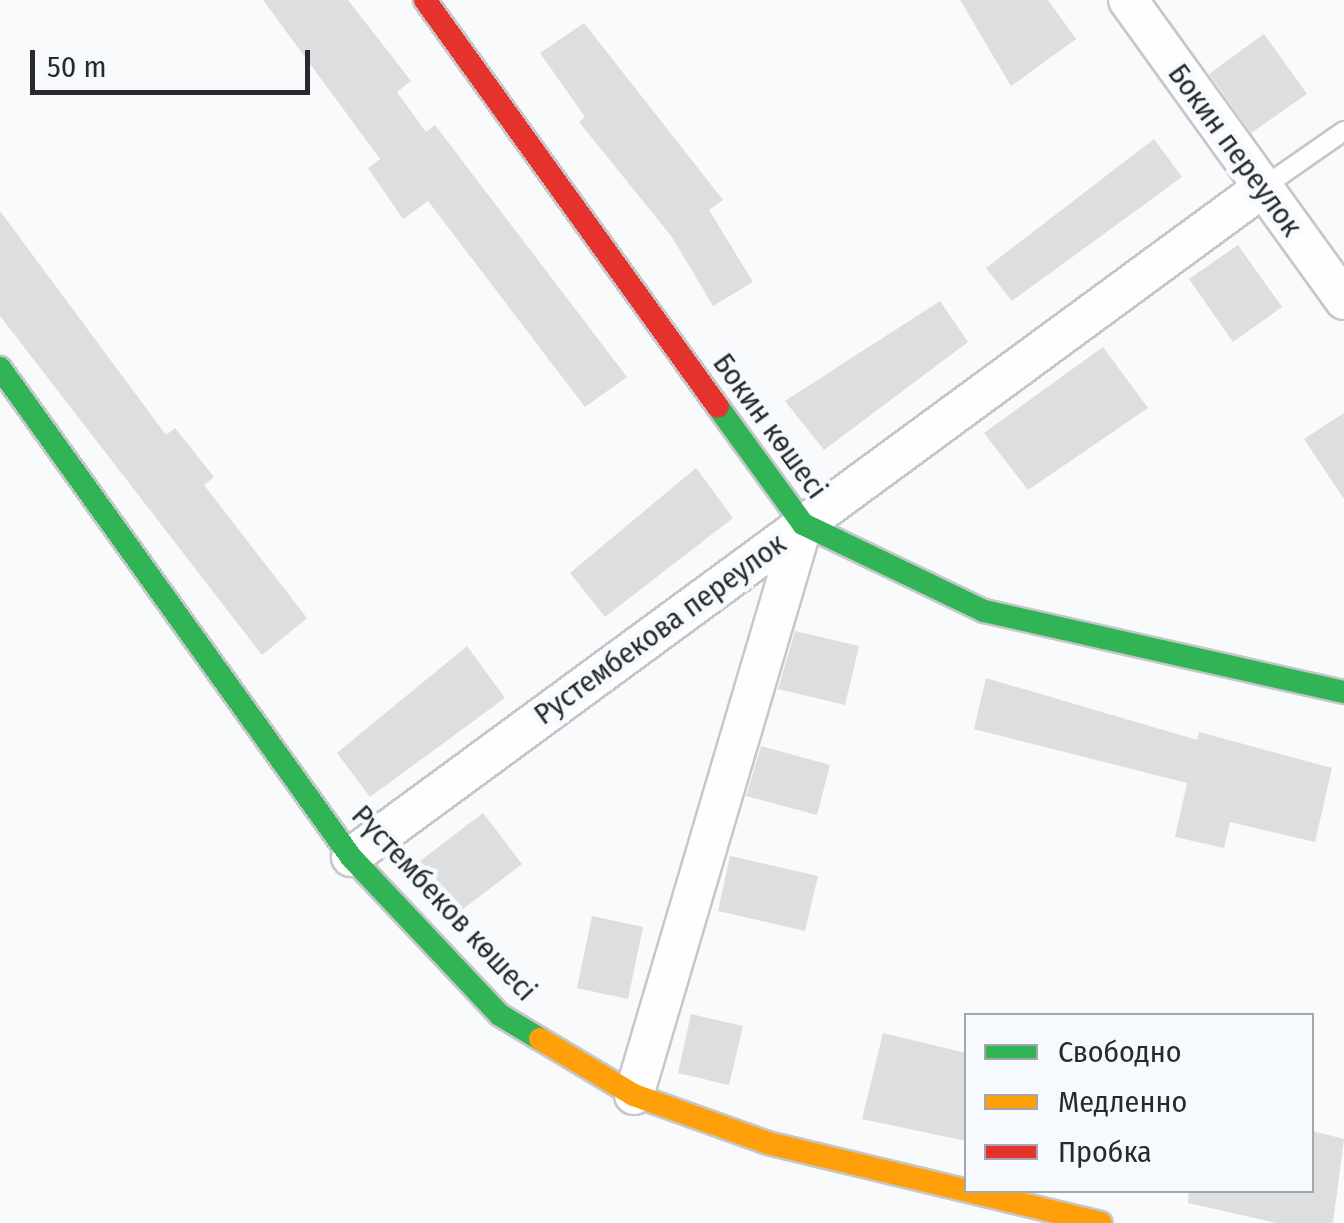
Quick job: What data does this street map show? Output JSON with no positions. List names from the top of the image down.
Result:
{
  "streets": {
    "street": [
      "Бокин переулок",
      "Бокин көшесі",
      "Рустембекова переулок",
      "Рүстембеков көшесі"
    ]
  },
  "crossings": [
    ["Бокин переулок", "Рустембекова переулок"],
    ["Бокин көшесі", "Рустембекова переулок"],
    ["Рустембекова переулок", "Рүстембеков көшесі"]
  ],
  "legend": ["Свободно", "Медленно", "Пробка"],
  "scale_bar": "50 m"
}
